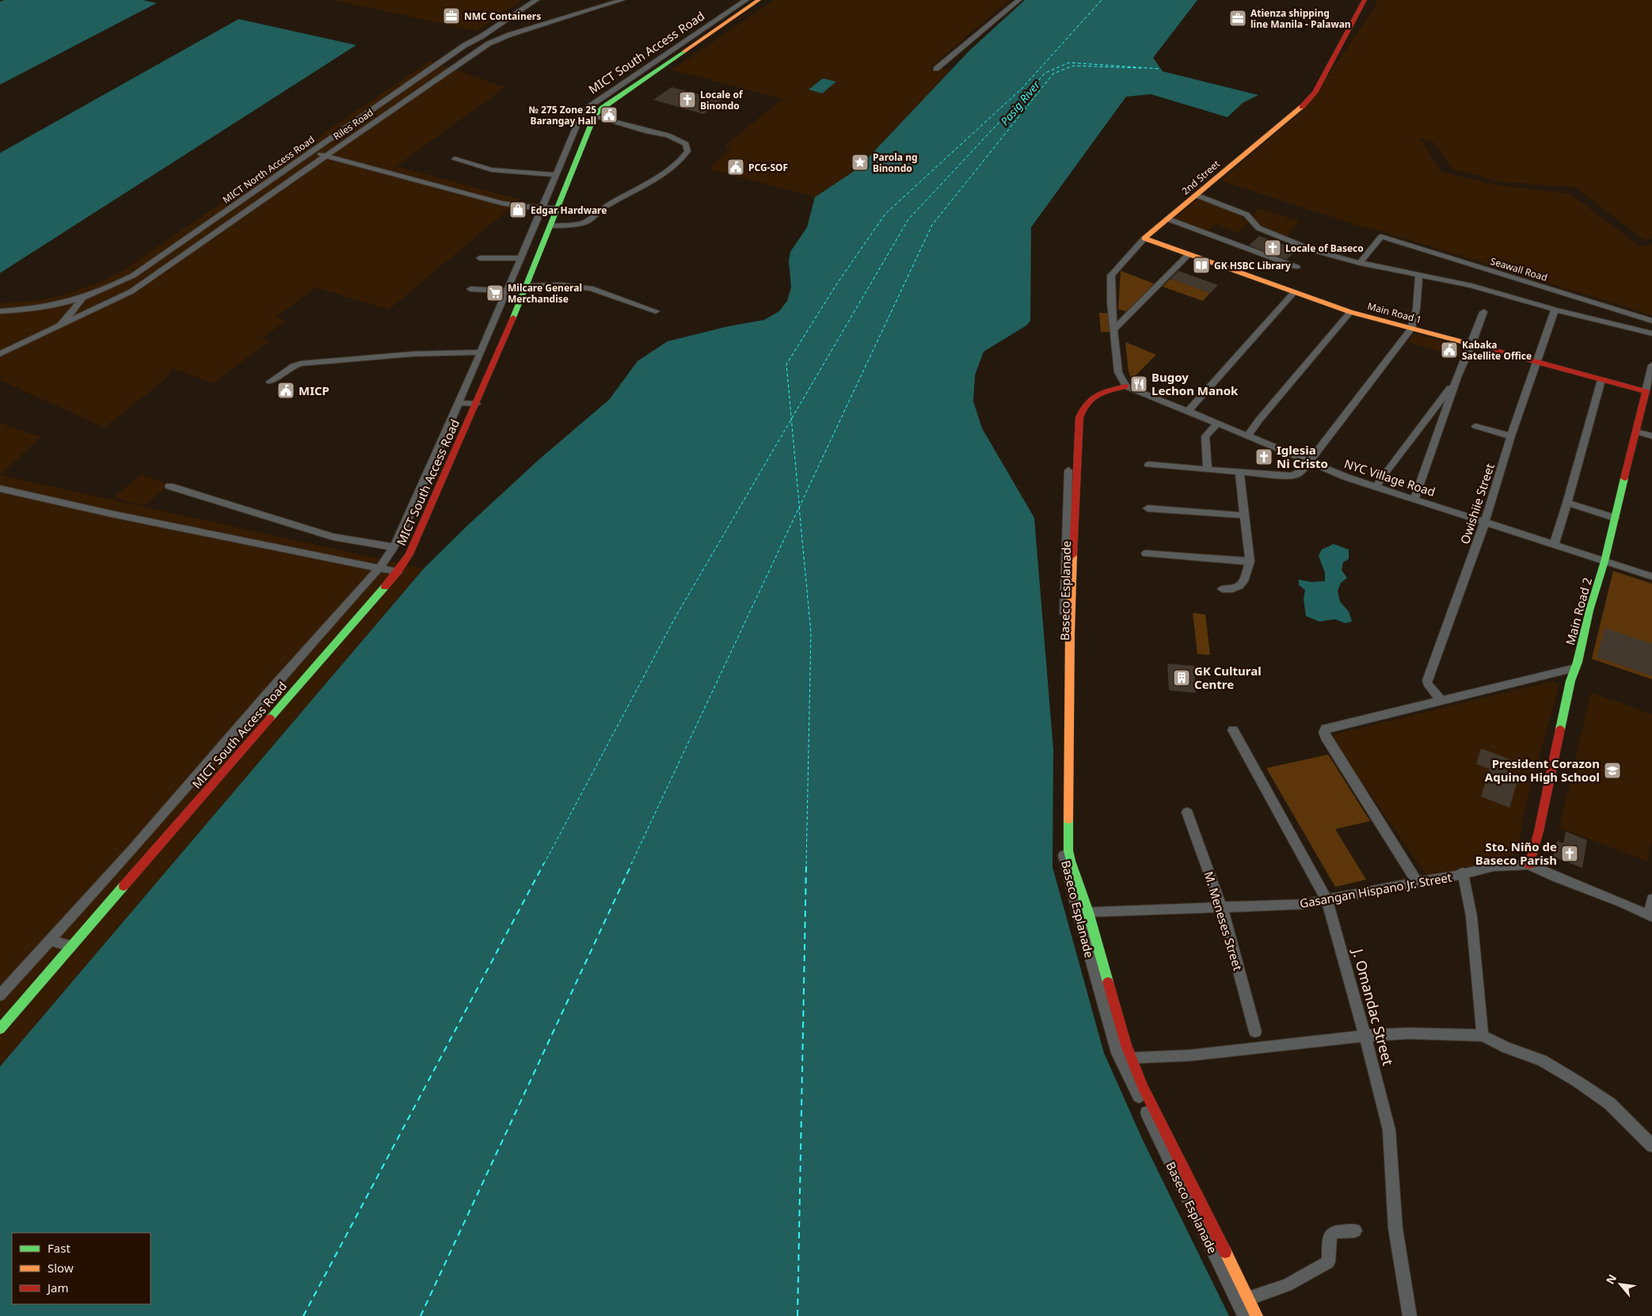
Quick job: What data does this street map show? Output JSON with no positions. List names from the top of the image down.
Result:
{
  "streets": {
    "street": [
      "MICT South Access Road",
      "Riles Road",
      "MICT North Access Road",
      "2nd Street",
      "Seawall Road",
      "Main Road 1",
      "NYC Village Road",
      "Owishiie Street",
      "Baseco Esplanade",
      "Main Road 2",
      "Gasangan Hispano Jr. Street",
      "M. Meneses Street",
      "J. Omandac Street"
    ]
  },
  "crossings": [
    ["2nd Street", "Main Road 1"],
    ["2nd Street", "NYC Village Road"],
    ["Main Road 1", "Owishiie Street"],
    ["Main Road 1", "Main Road 2"],
    ["NYC Village Road", "Owishiie Street"],
    ["NYC Village Road", "Main Road 2"],
    ["Main Road 2", "Gasangan Hispano Jr. Street"],
    ["Gasangan Hispano Jr. Street", "M. Meneses Street"],
    ["Gasangan Hispano Jr. Street", "J. Omandac Street"]
  ],
  "water": ["Pasig River"],
  "places": {
    "office": ["NMC Containers", "Atienza shipping line Manila - Palawan"],
    "church": [
      "Locale of Binondo",
      "Locale of Baseco",
      "Iglesia Ni Cristo",
      "Sto. Niño de Baseco Parish"
    ],
    "public building": [
      "№ 275 Zone 25 Barangay Hall",
      "PCG-SOF",
      "Kabaka Satellite Office",
      "MICP"
    ],
    "place": ["Parola ng Binondo"],
    "shop": ["Edgar Hardware"],
    "library": ["GK HSBC Library"],
    "supermarket": ["Milcare General Merchandise"],
    "restaurant": ["Bugoy Lechon Manok"],
    "building": ["GK Cultural Centre"],
    "school or university": ["President Corazon Aquino High School"]
  },
  "legend": ["Fast", "Slow", "Jam"],
  "north": "top left"
}
